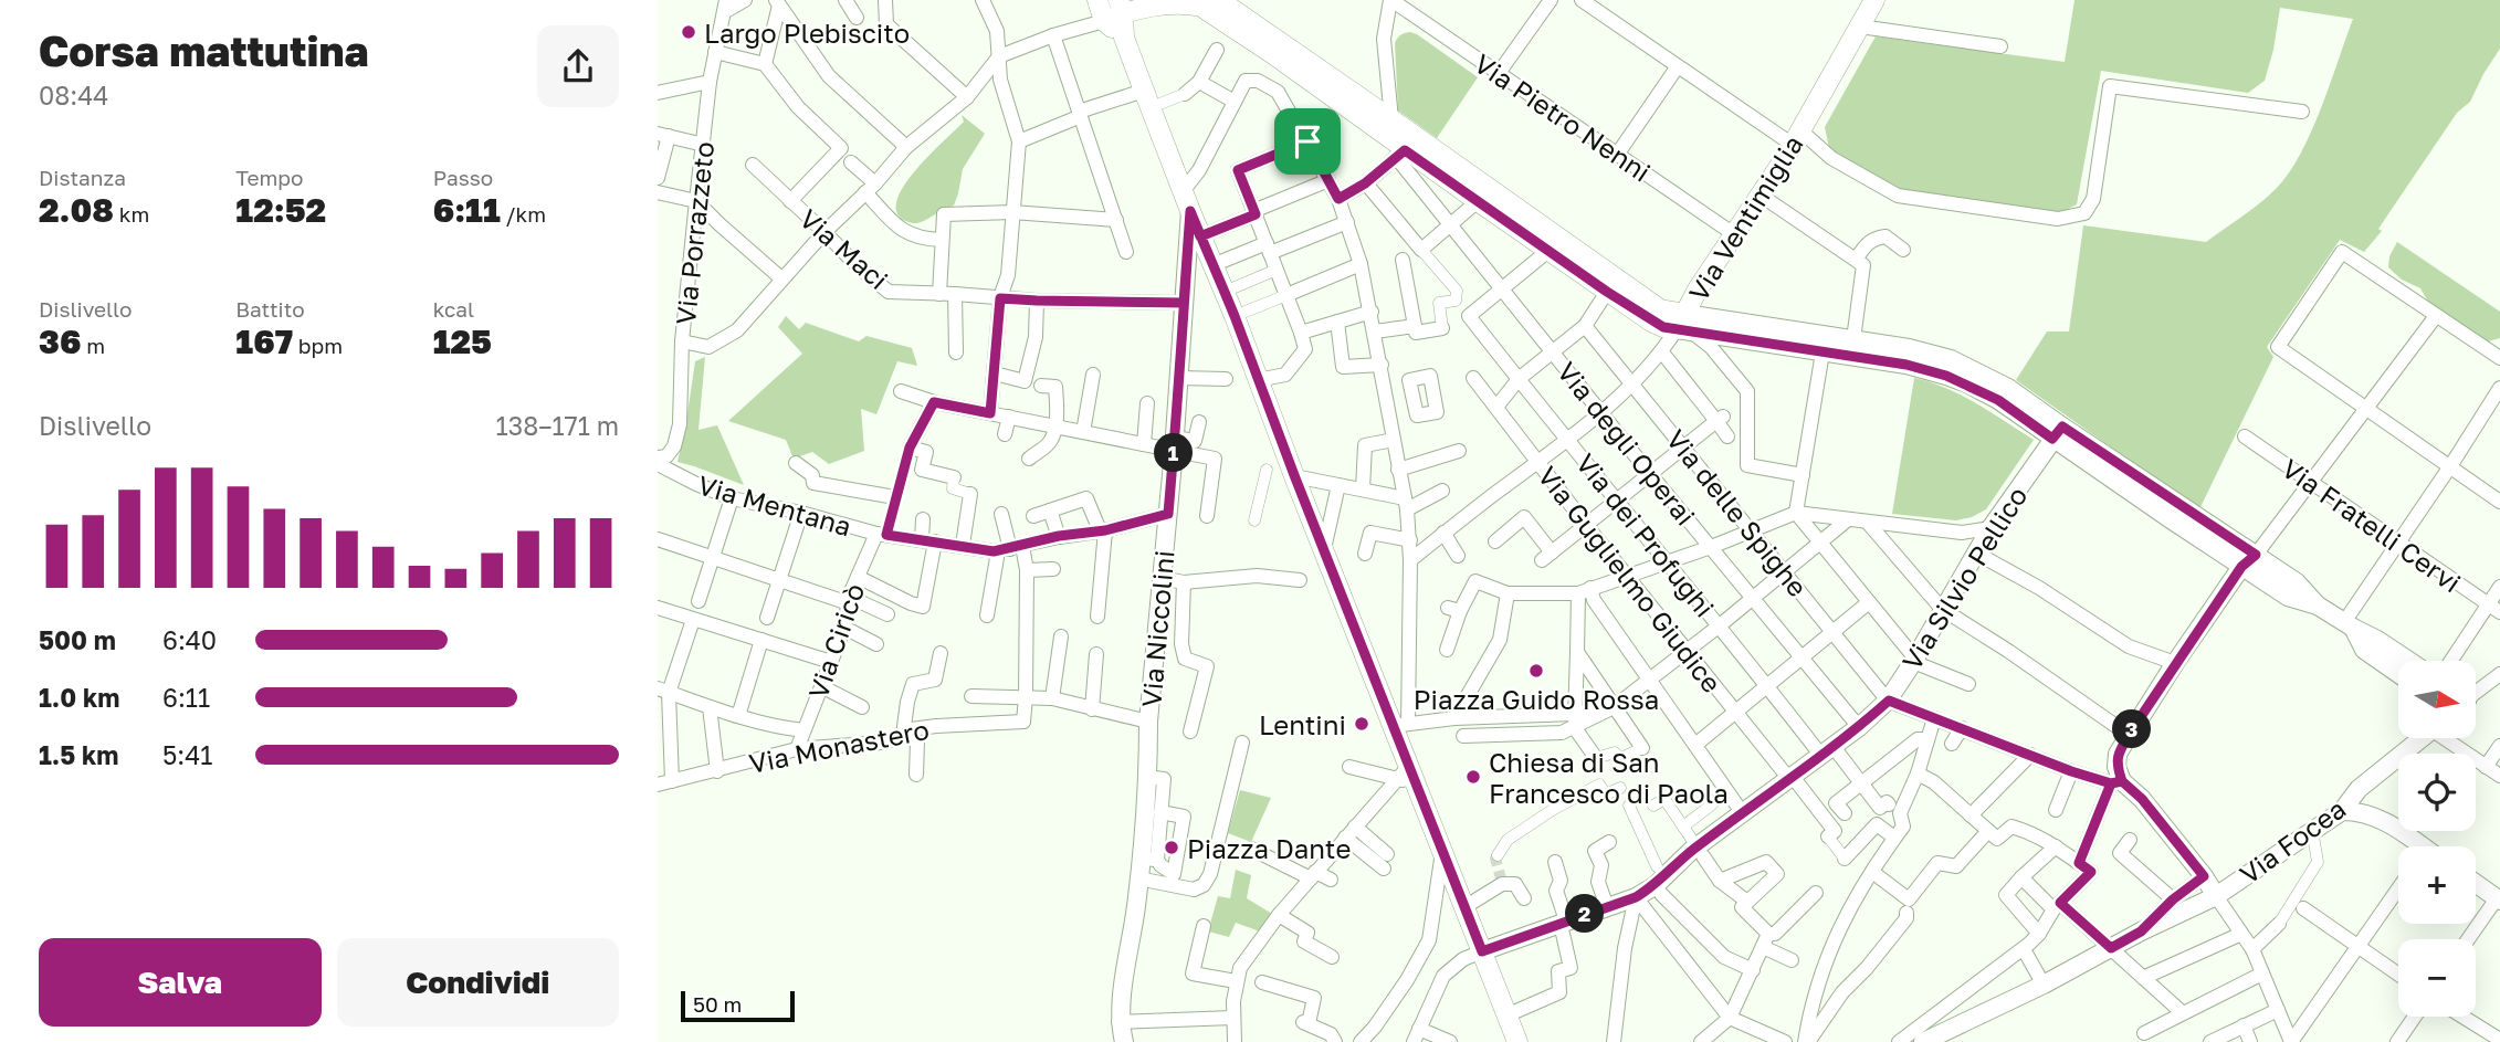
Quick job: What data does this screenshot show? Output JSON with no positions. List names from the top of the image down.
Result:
{
  "streets": {
    "main road": ["Via Ventimiglia"],
    "street": [
      "Via Pietro Nenni",
      "Via Porrazzeto",
      "Via Maci",
      "Via degli Operai",
      "Via Mentana",
      "Via delle Spighe",
      "Via Fratelli Cervi",
      "Via dei Profughi",
      "Via Silvio Pellico",
      "Via Guglielmo Giudice",
      "Via Niccolini",
      "Via Ciricò",
      "Via Monastero",
      "Via Focea"
    ]
  },
  "crossings": [
    ["Via Pietro Nenni", "Via Ventimiglia"],
    ["Via Ventimiglia", "Via degli Operai"],
    ["Via Ventimiglia", "Via delle Spighe"],
    ["Via Ventimiglia", "Via dei Profughi"],
    ["Via Ventimiglia", "Via Guglielmo Giudice"],
    ["Via Maci", "Via Niccolini"],
    ["Via degli Operai", "Via dei Profughi"],
    ["Via degli Operai", "Via Silvio Pellico"],
    ["Via Mentana", "Via Niccolini"],
    ["Via Mentana", "Via Ciricò"],
    ["Via delle Spighe", "Via Silvio Pellico"],
    ["Via dei Profughi", "Via Silvio Pellico"],
    ["Via Silvio Pellico", "Via Guglielmo Giudice"],
    ["Via Ciricò", "Via Monastero"]
  ],
  "places": [
    "Largo Plebiscito",
    "Piazza Guido Rossa",
    "Lentini",
    "Chiesa di San Francesco di Paola",
    "Piazza Dante"
  ],
  "scale_bar": "50 m",
  "north": "right",
  "page": {
    "heading": ["Corsa mattutina", "08:44"],
    "stats": [
      ["Distanza", "2.08 km"],
      ["Tempo", "12:52"],
      ["Passo", "6:11 /km"],
      ["Dislivello", "36 m"],
      ["Battito", "167 bpm"],
      ["kcal", "125"]
    ],
    "chart": ["Dislivello", "138–171 m"],
    "pins": ["1", "3", "2"],
    "list": [
      {
        "name": "500 m",
        "note": "6:40"
      },
      {
        "name": "1.0 km",
        "note": "6:11"
      },
      {
        "name": "1.5 km",
        "note": "5:41"
      }
    ],
    "map_buttons": ["+", "−"],
    "buttons": ["Salva", "Condividi"],
    "scale": "50 m"
  }
}
